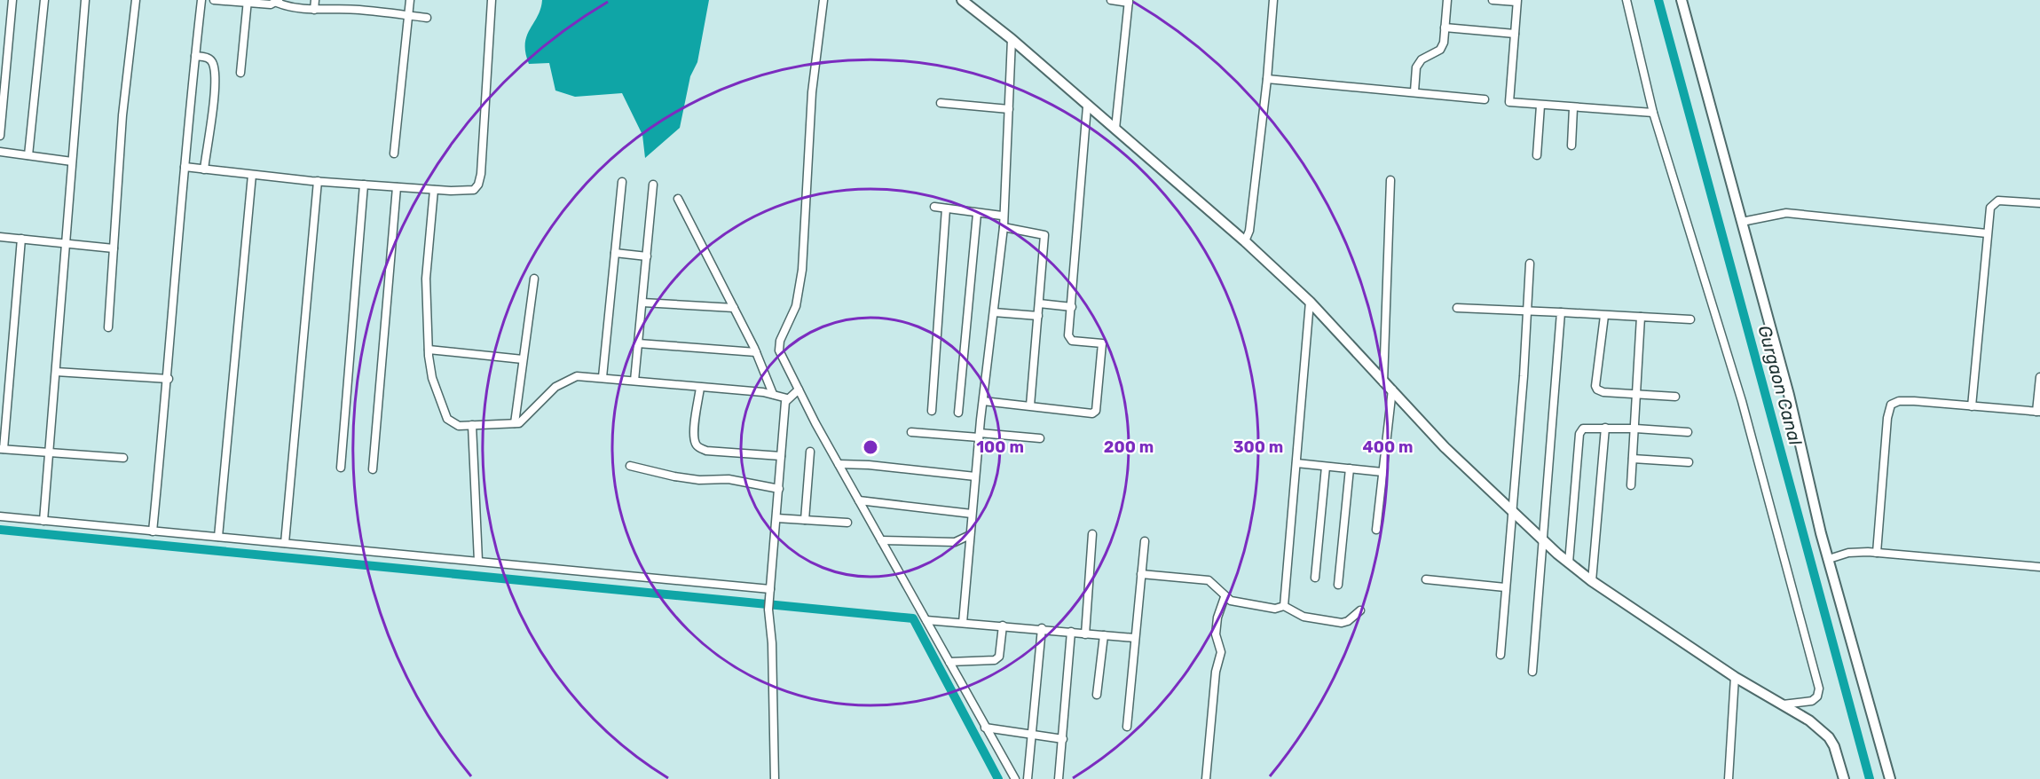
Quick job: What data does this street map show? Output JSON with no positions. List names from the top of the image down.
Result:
{
  "water": ["Gurgaon Canal"],
  "rings": [
    "100 m",
    "200 m",
    "300 m",
    "400 m"
  ]
}
